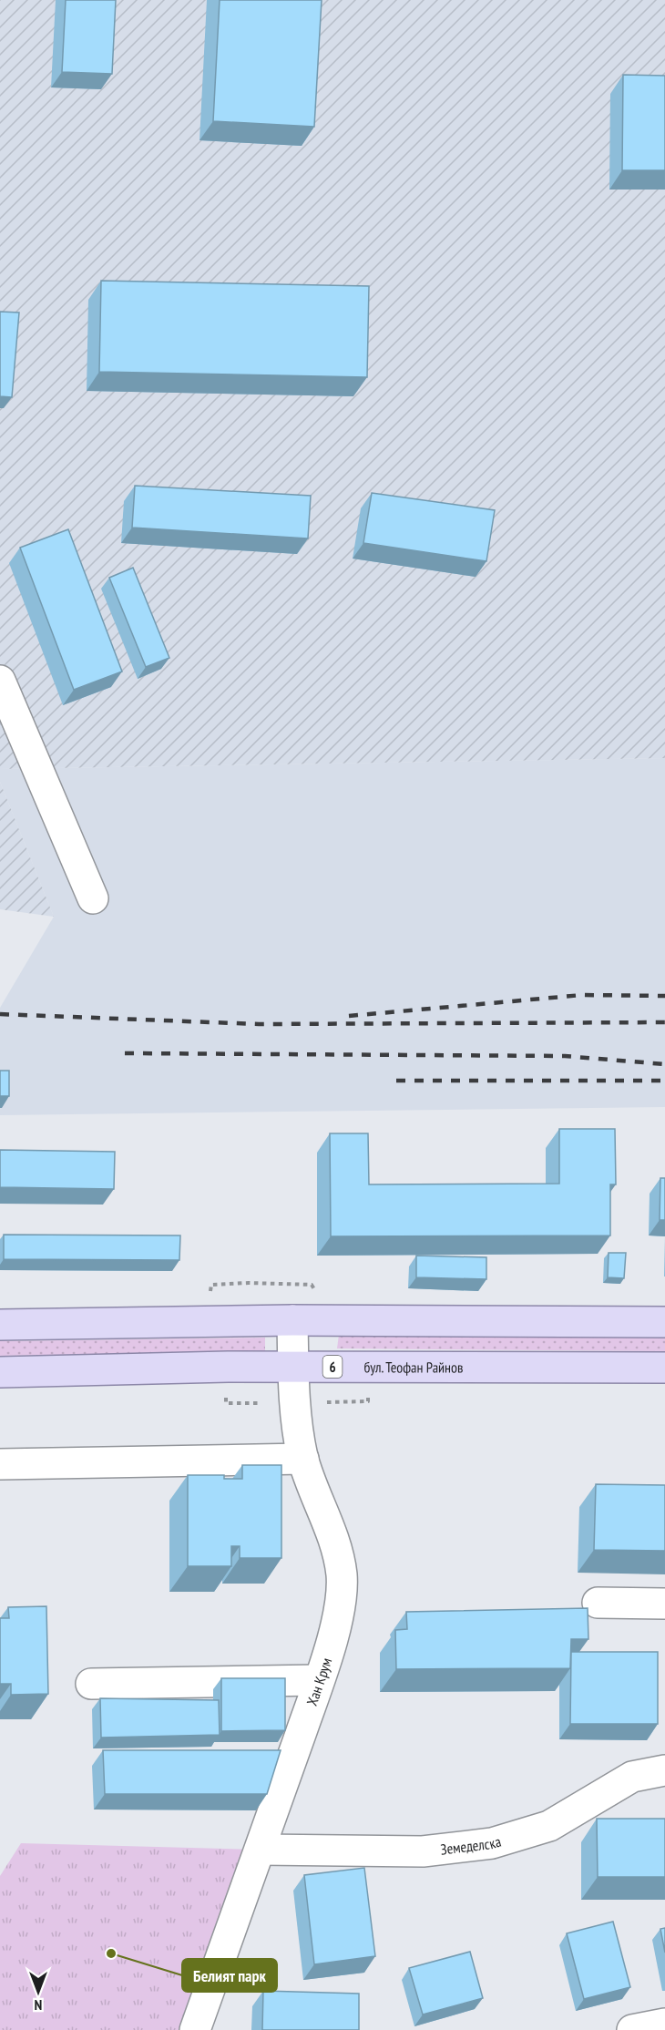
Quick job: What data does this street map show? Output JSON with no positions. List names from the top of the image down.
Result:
{
  "streets": {
    "main road": ["6", "бул. Теофан Райнов"],
    "street": ["Хан Крум", "Земеделска"]
  },
  "crossings": [
    ["бул. Теофан Райнов", "Хан Крум"],
    ["Хан Крум", "Земеделска"]
  ],
  "places": ["Белият парк"],
  "north": "bottom"
}
